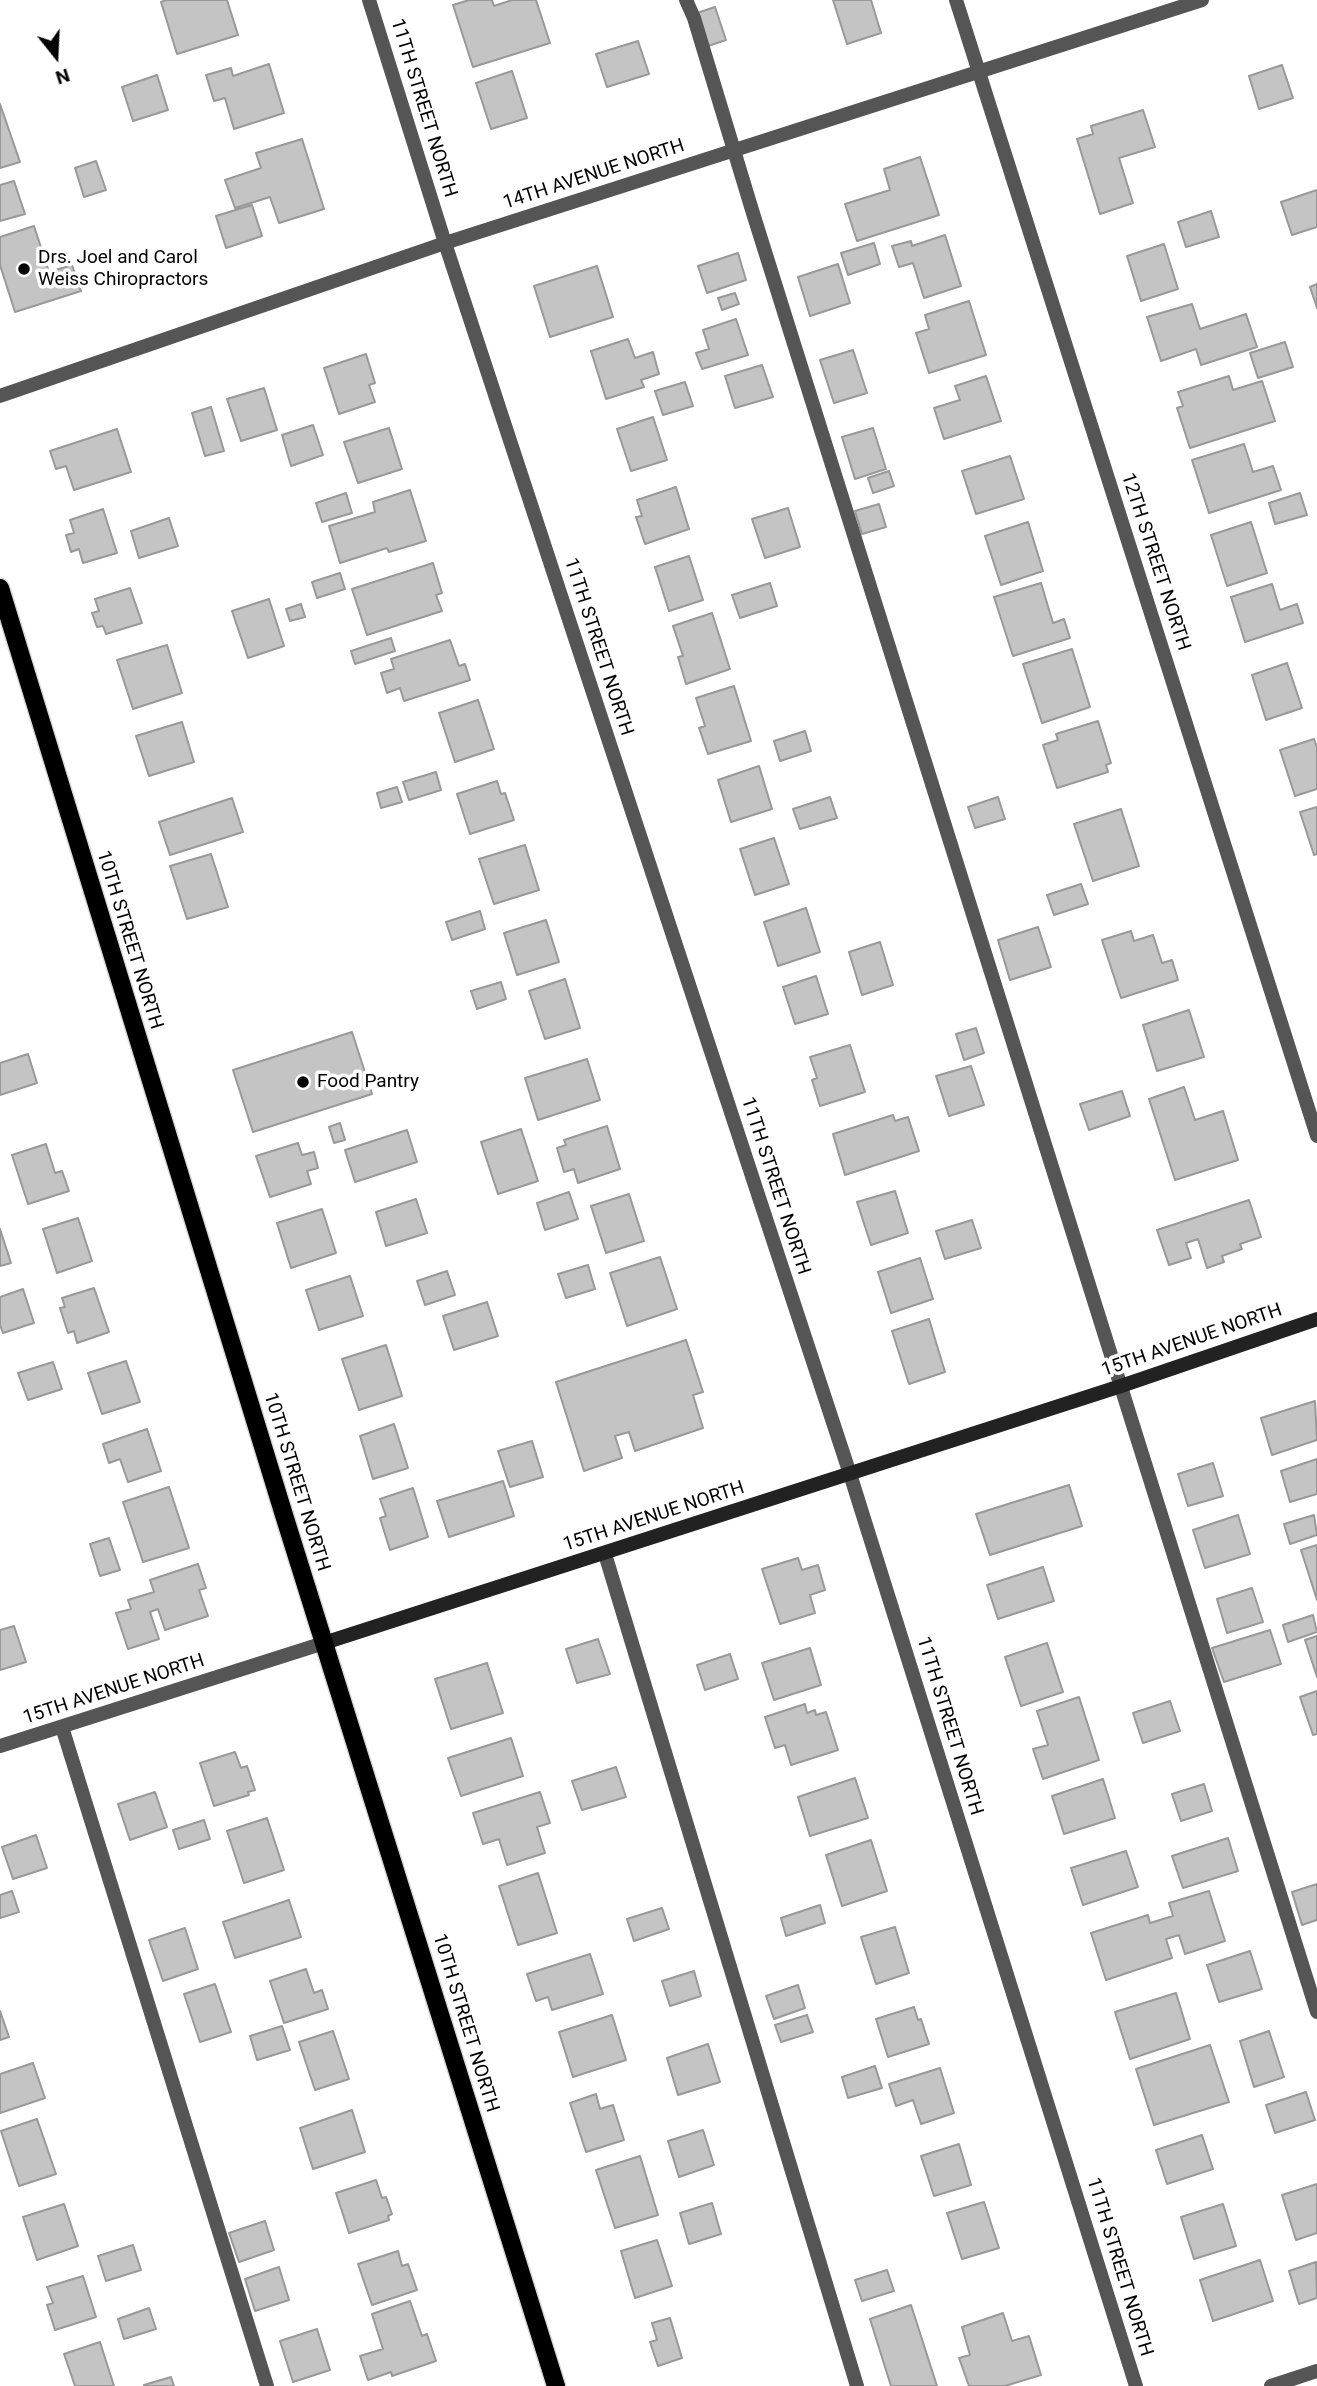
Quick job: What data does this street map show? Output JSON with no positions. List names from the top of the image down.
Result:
{
  "streets": {
    "main road": ["10TH STREET NORTH"],
    "street": [
      "11TH STREET NORTH",
      "14TH AVENUE NORTH",
      "12TH STREET NORTH",
      "15TH AVENUE NORTH"
    ]
  },
  "crossings": [
    ["11TH STREET NORTH", "14TH AVENUE NORTH"],
    ["11TH STREET NORTH", "15TH AVENUE NORTH"],
    ["14TH AVENUE NORTH", "12TH STREET NORTH"],
    ["10TH STREET NORTH", "15TH AVENUE NORTH"]
  ],
  "places": ["Drs. Joel and Carol Weiss Chiropractors", "Food Pantry"],
  "north": "bottom"
}
